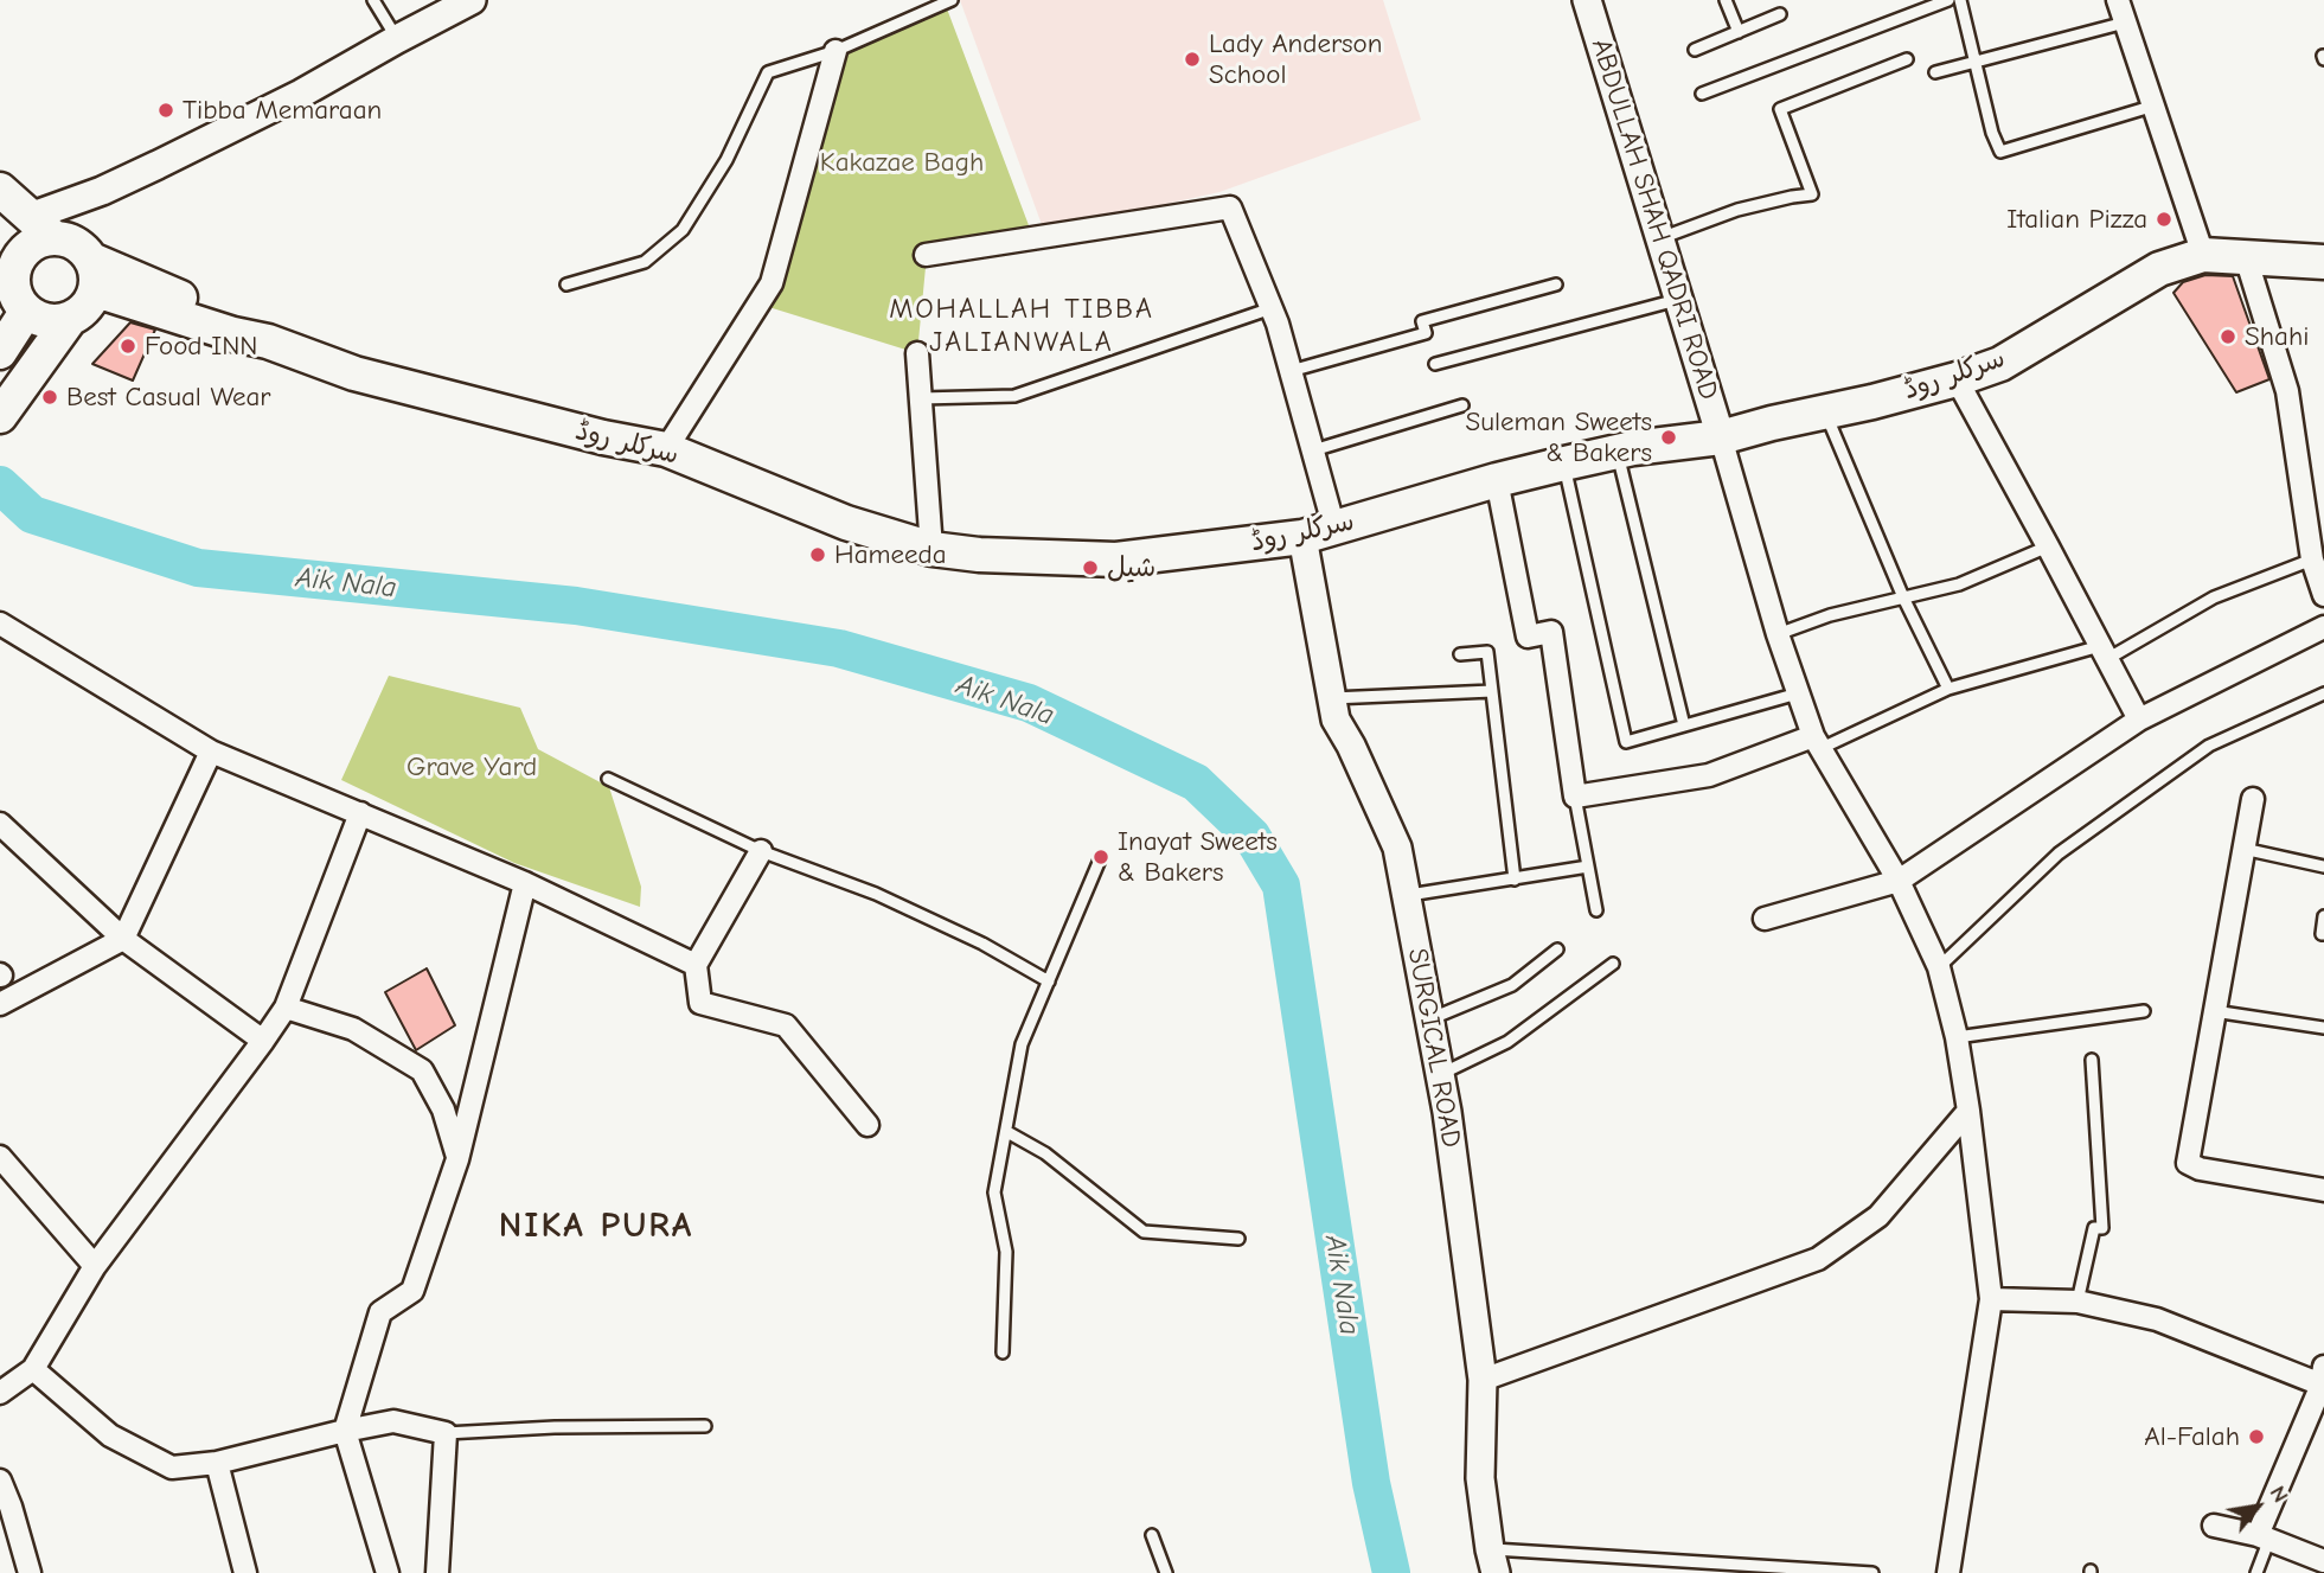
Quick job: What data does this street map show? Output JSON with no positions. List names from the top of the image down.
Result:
{
  "streets": {
    "main road": ["سرکلر روڈ"],
    "street": ["ABDULLAH SHAH QADRI ROAD", "SURGICAL ROAD"]
  },
  "crossings": [
    ["ABDULLAH SHAH QADRI ROAD", "سرکلر روڈ"],
    ["سرکلر روڈ", "SURGICAL ROAD"]
  ],
  "districts": ["MOHALLAH TIBBA JALIANWALA", "NIKA PURA"],
  "water": ["Aik Nala"],
  "parks": ["Kakazae Bagh", "Grave Yard"],
  "places": [
    "Lady Anderson School",
    "Tibba Memaraan",
    "Italian Pizza",
    "Shahi",
    "Food INN",
    "Best Casual Wear",
    "Suleman Sweets & Bakers",
    "Hameeda",
    "شیل",
    "Inayat Sweets & Bakers",
    "Al-Falah"
  ],
  "north": "top right"
}
